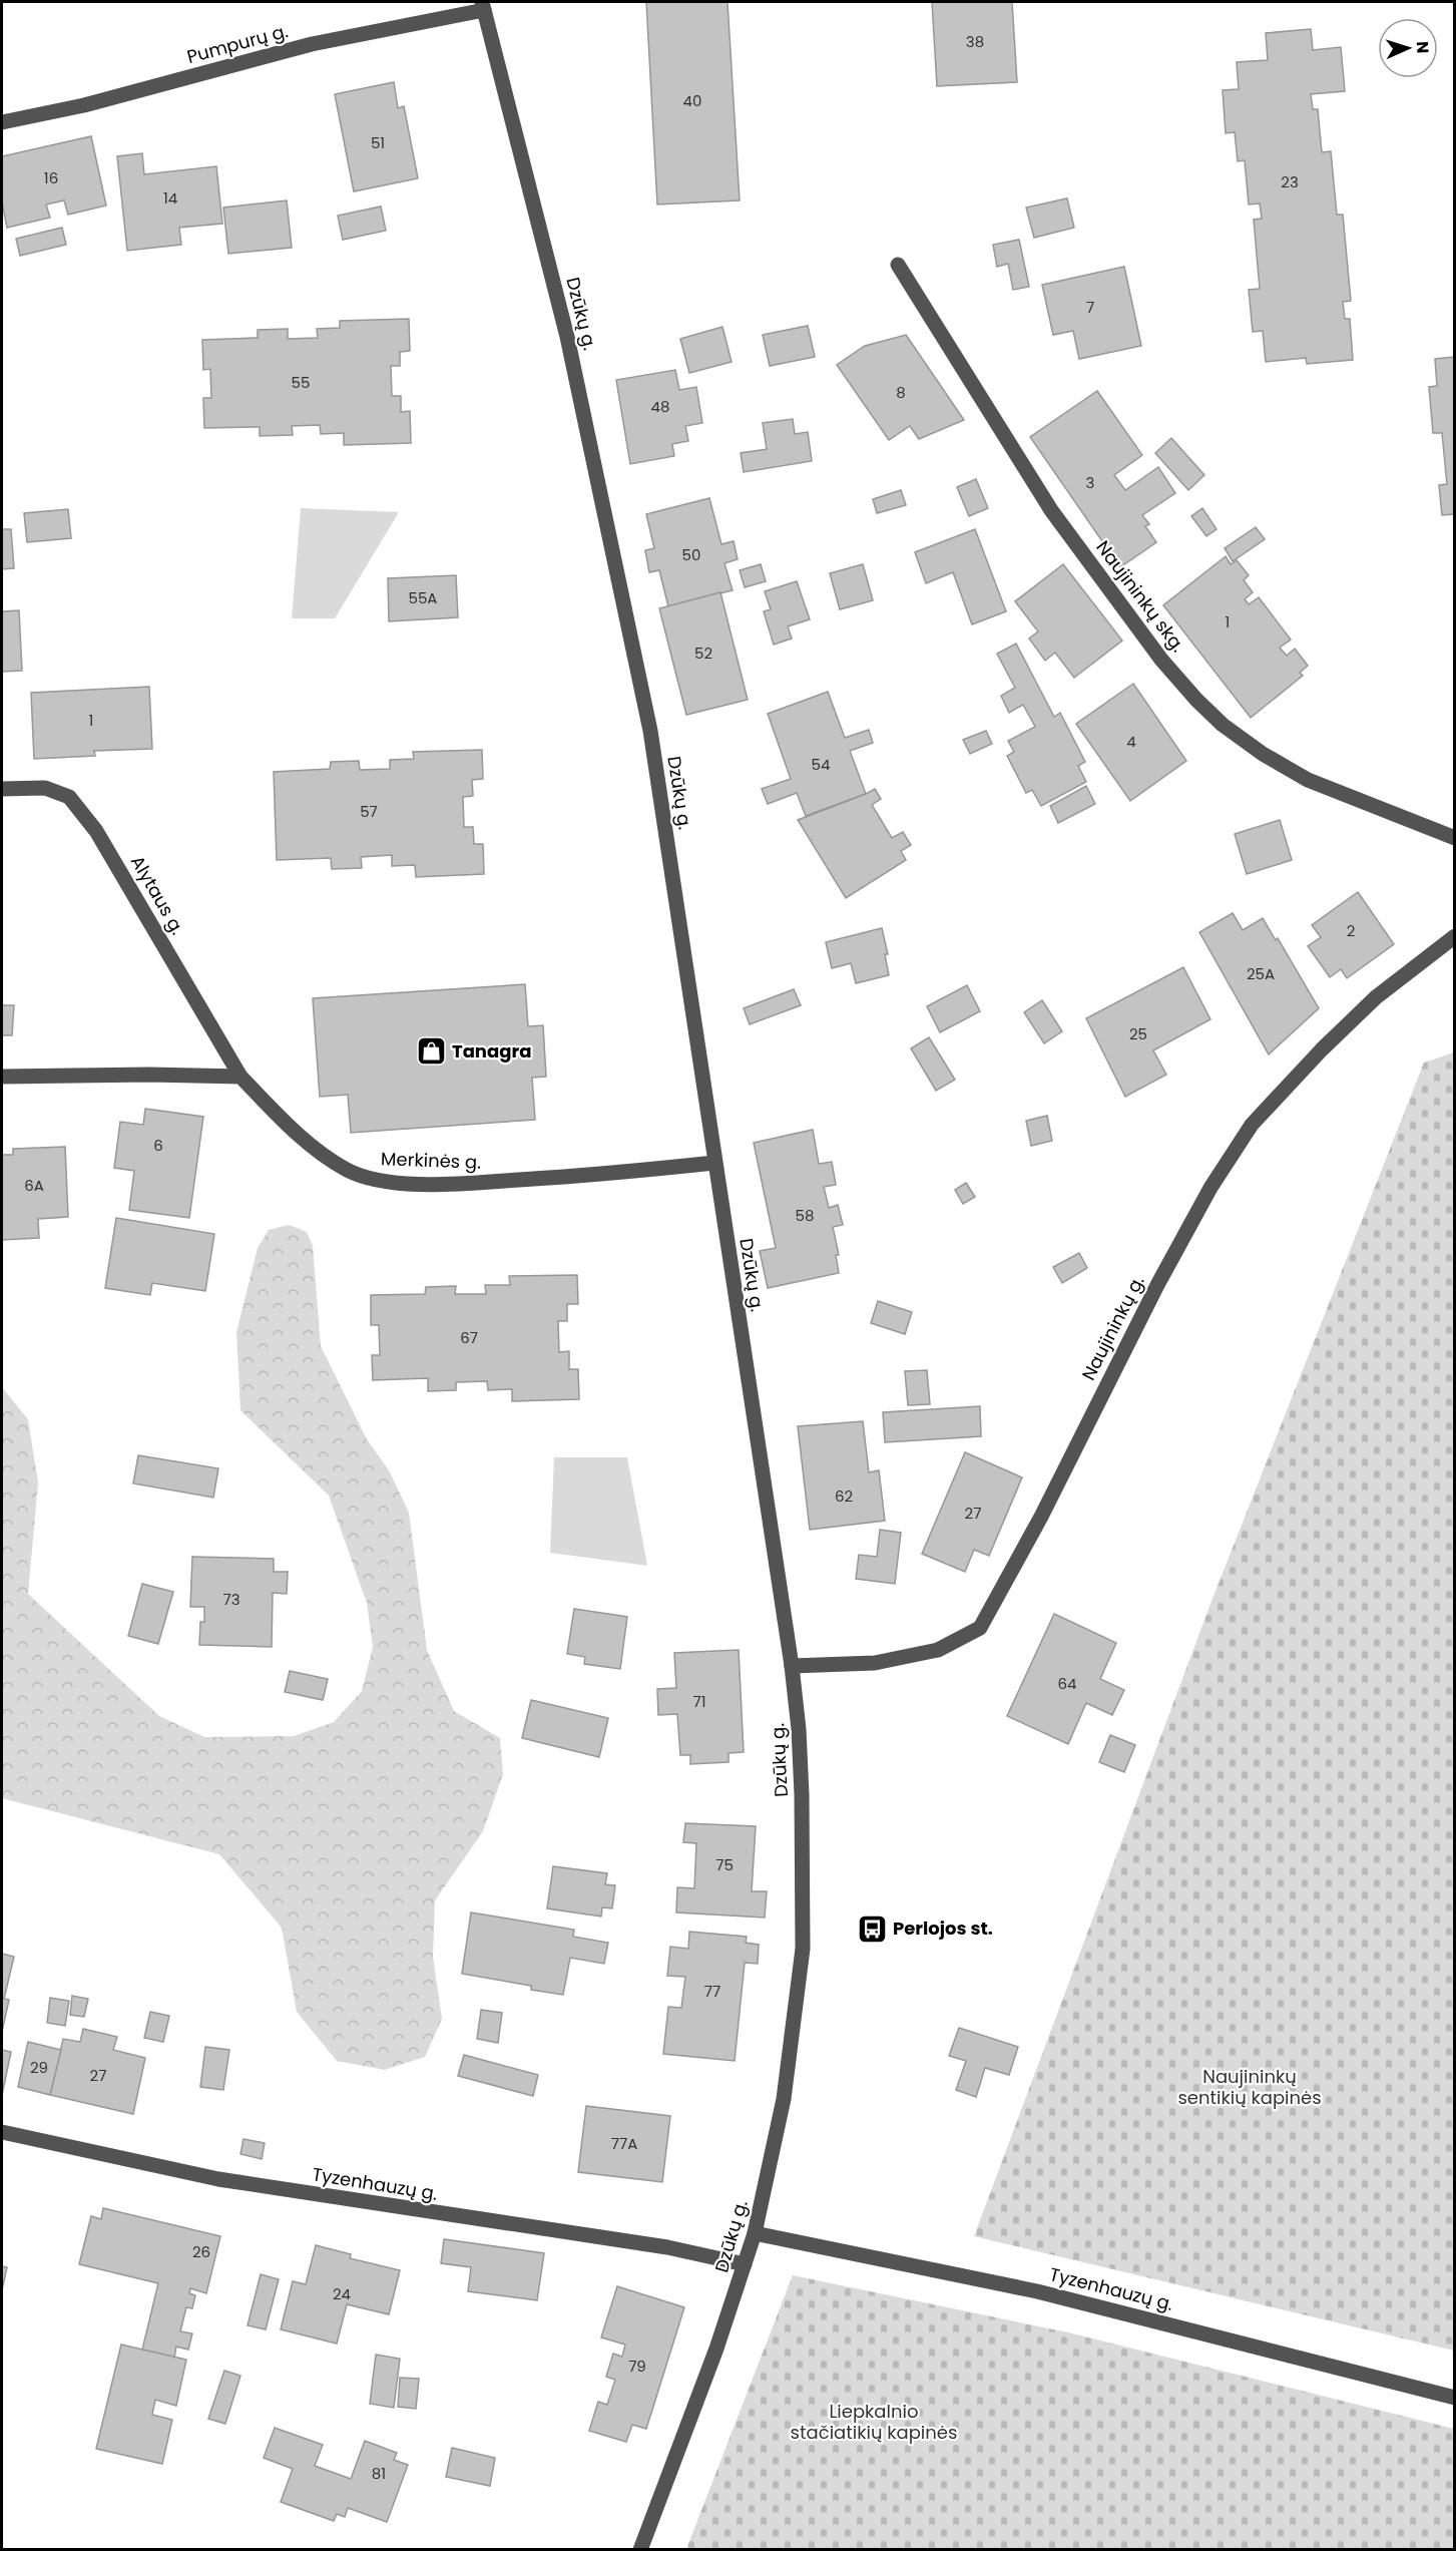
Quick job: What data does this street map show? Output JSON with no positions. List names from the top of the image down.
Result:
{
  "streets": {
    "street": [
      "Pumpurų g.",
      "Dzūkų g.",
      "Naujininkų skg.",
      "Alytaus g.",
      "Merkinės g.",
      "Naujininkų g.",
      "Tyzenhauzų g."
    ]
  },
  "crossings": [
    ["Pumpurų g.", "Dzūkų g."],
    ["Dzūkų g.", "Merkinės g."],
    ["Dzūkų g.", "Naujininkų g."],
    ["Dzūkų g.", "Tyzenhauzų g."],
    ["Alytaus g.", "Merkinės g."]
  ],
  "parks": ["Naujininkų sentikių kapinės", "Liepkalnio stačiatikių kapinės"],
  "places": {
    "shop": ["Tanagra"],
    "bus stop": ["Perlojos st."]
  },
  "house_numbers": [
    "38",
    "40",
    "51",
    "16",
    "23",
    "14",
    "7",
    "55",
    "8",
    "48",
    "3",
    "50",
    "55A",
    "1",
    "52",
    "1",
    "4",
    "54",
    "57",
    "2",
    "25A",
    "25",
    "6",
    "6A",
    "58",
    "67",
    "62",
    "27",
    "73",
    "64",
    "71",
    "75",
    "77",
    "29",
    "27",
    "77A",
    "26",
    "24",
    "79",
    "81"
  ],
  "north": "right"
}
